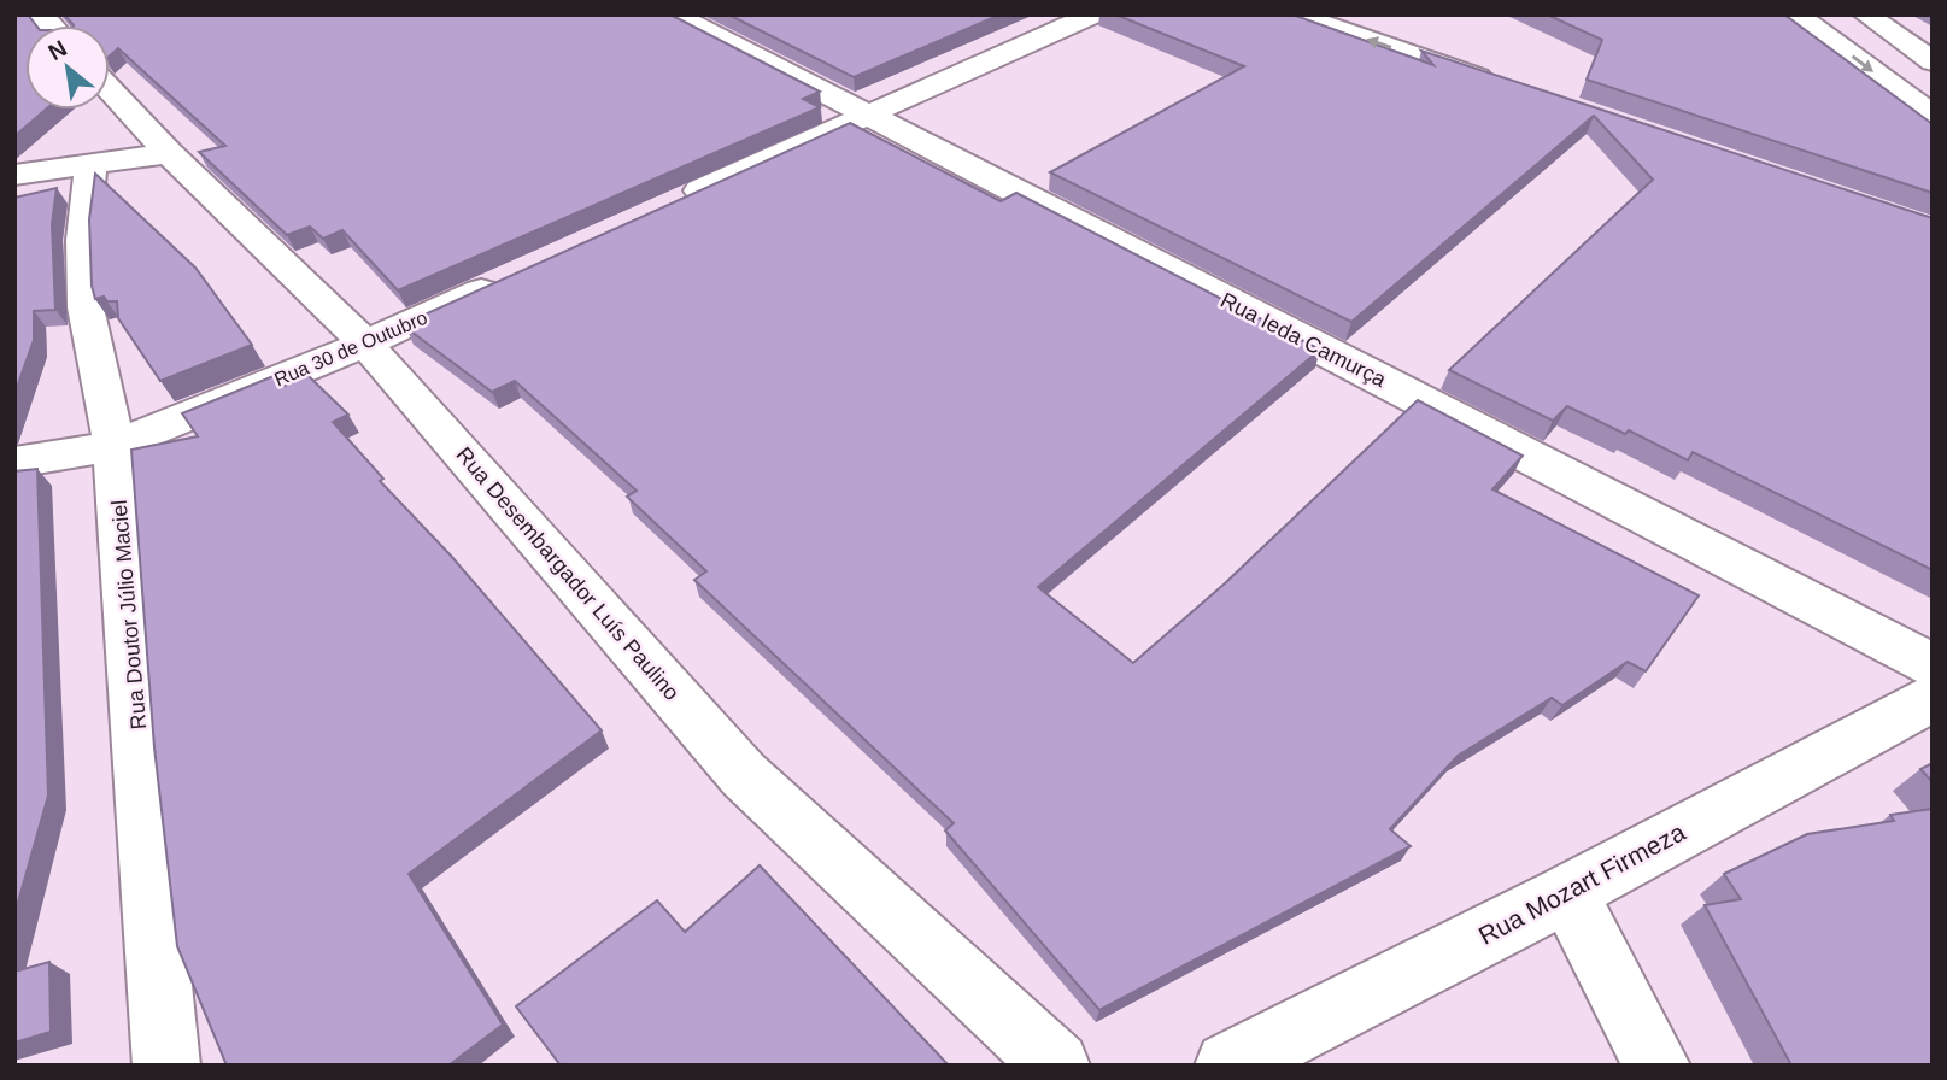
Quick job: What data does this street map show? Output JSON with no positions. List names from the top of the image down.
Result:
{
  "streets": {
    "street": [
      "Rua Ieda Camurça",
      "Rua 30 de Outubro",
      "Rua Desembargador Luís Paulino",
      "Rua Doutor Júlio Maciel",
      "Rua Mozart Firmeza"
    ]
  },
  "crossings": [
    ["Rua 30 de Outubro", "Rua Desembargador Luís Paulino"],
    ["Rua 30 de Outubro", "Rua Doutor Júlio Maciel"]
  ],
  "north": "top left"
}
